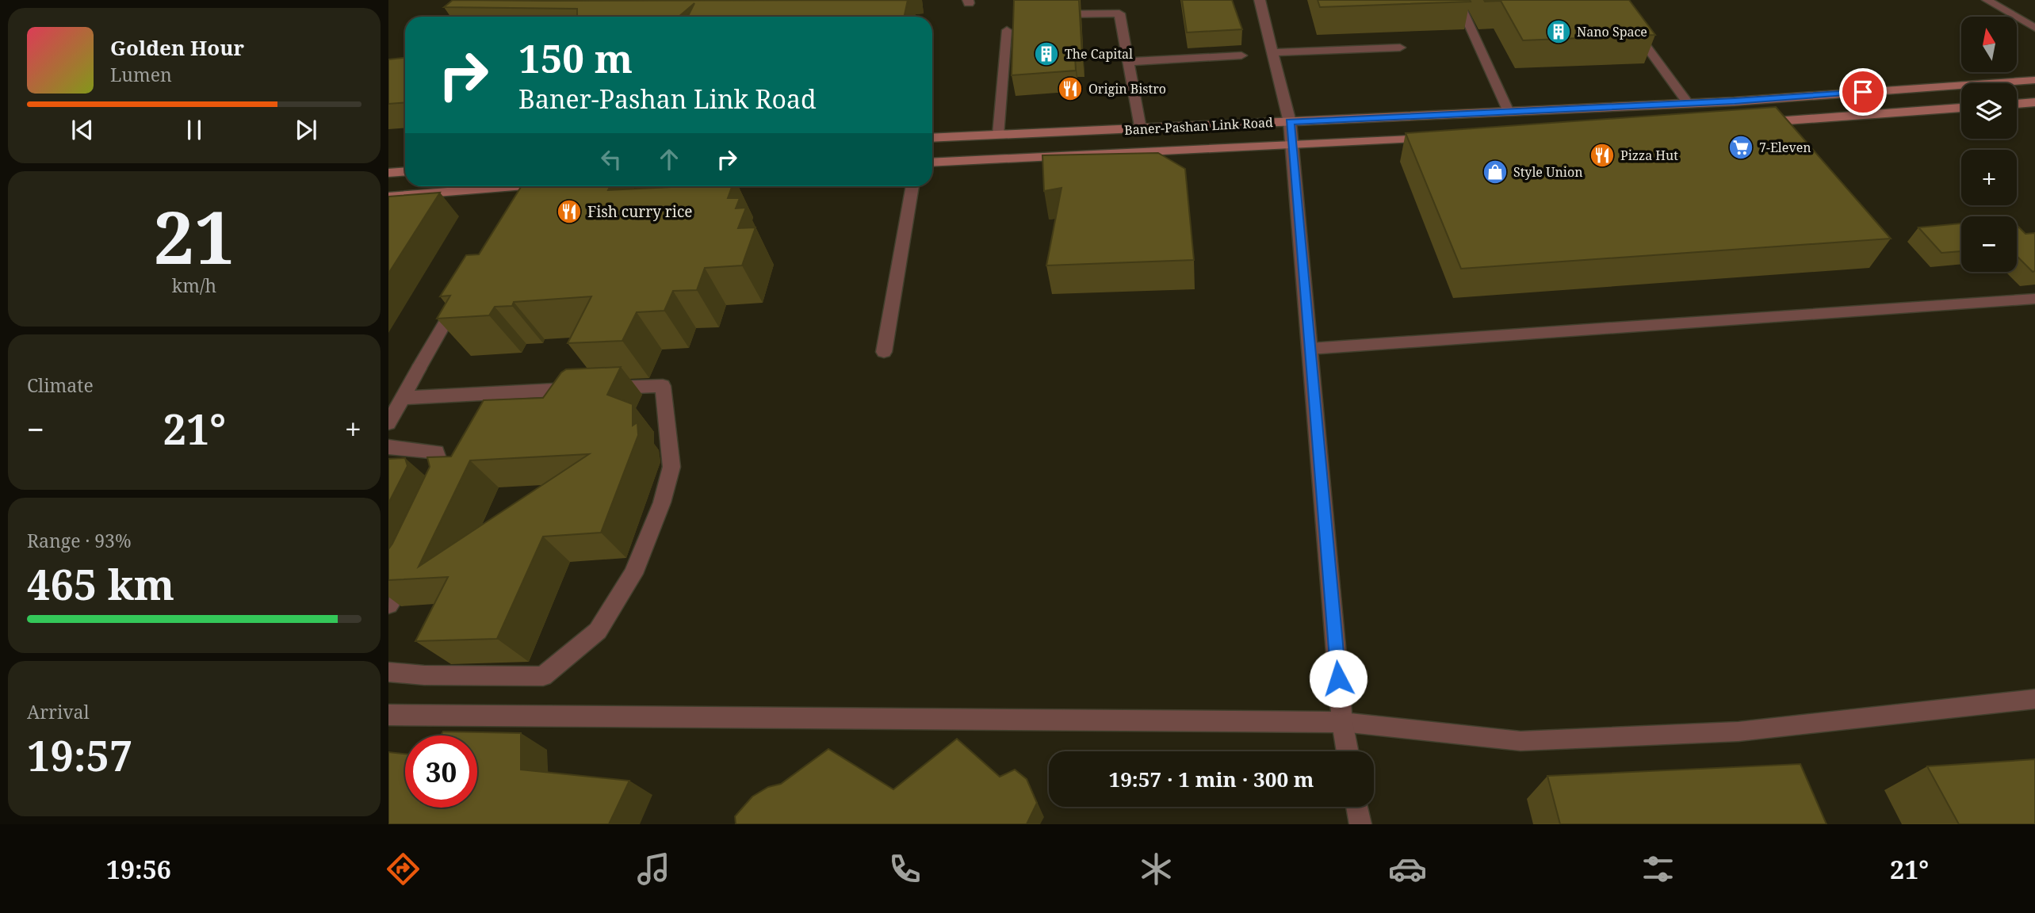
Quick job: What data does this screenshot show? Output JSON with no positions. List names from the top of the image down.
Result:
{
  "streets": {
    "street": ["Baner-Pashan Link Road"]
  },
  "places": {
    "building": ["Nano Space", "The Capital"],
    "restaurant": ["Origin Bistro", "Pizza Hut", "Fish curry rice"],
    "supermarket": ["7-Eleven"],
    "shop": ["Style Union"]
  },
  "north": "top",
  "page": {
    "map_buttons": ["+", "−"],
    "turn": ["150 m", "Baner-Pashan Link Road"],
    "song": ["Golden Hour", "Lumen"],
    "tile": [
      ["21", "km/h"],
      "Climate",
      ["Range · 93%", "465 km"],
      ["Arrival", "19:57"]
    ],
    "heat": ["−", "21°", "+"],
    "limit": "30",
    "trip": "19:57 · 1 min · 300 m",
    "tabs": ["19:56", "21°"]
  }
}
